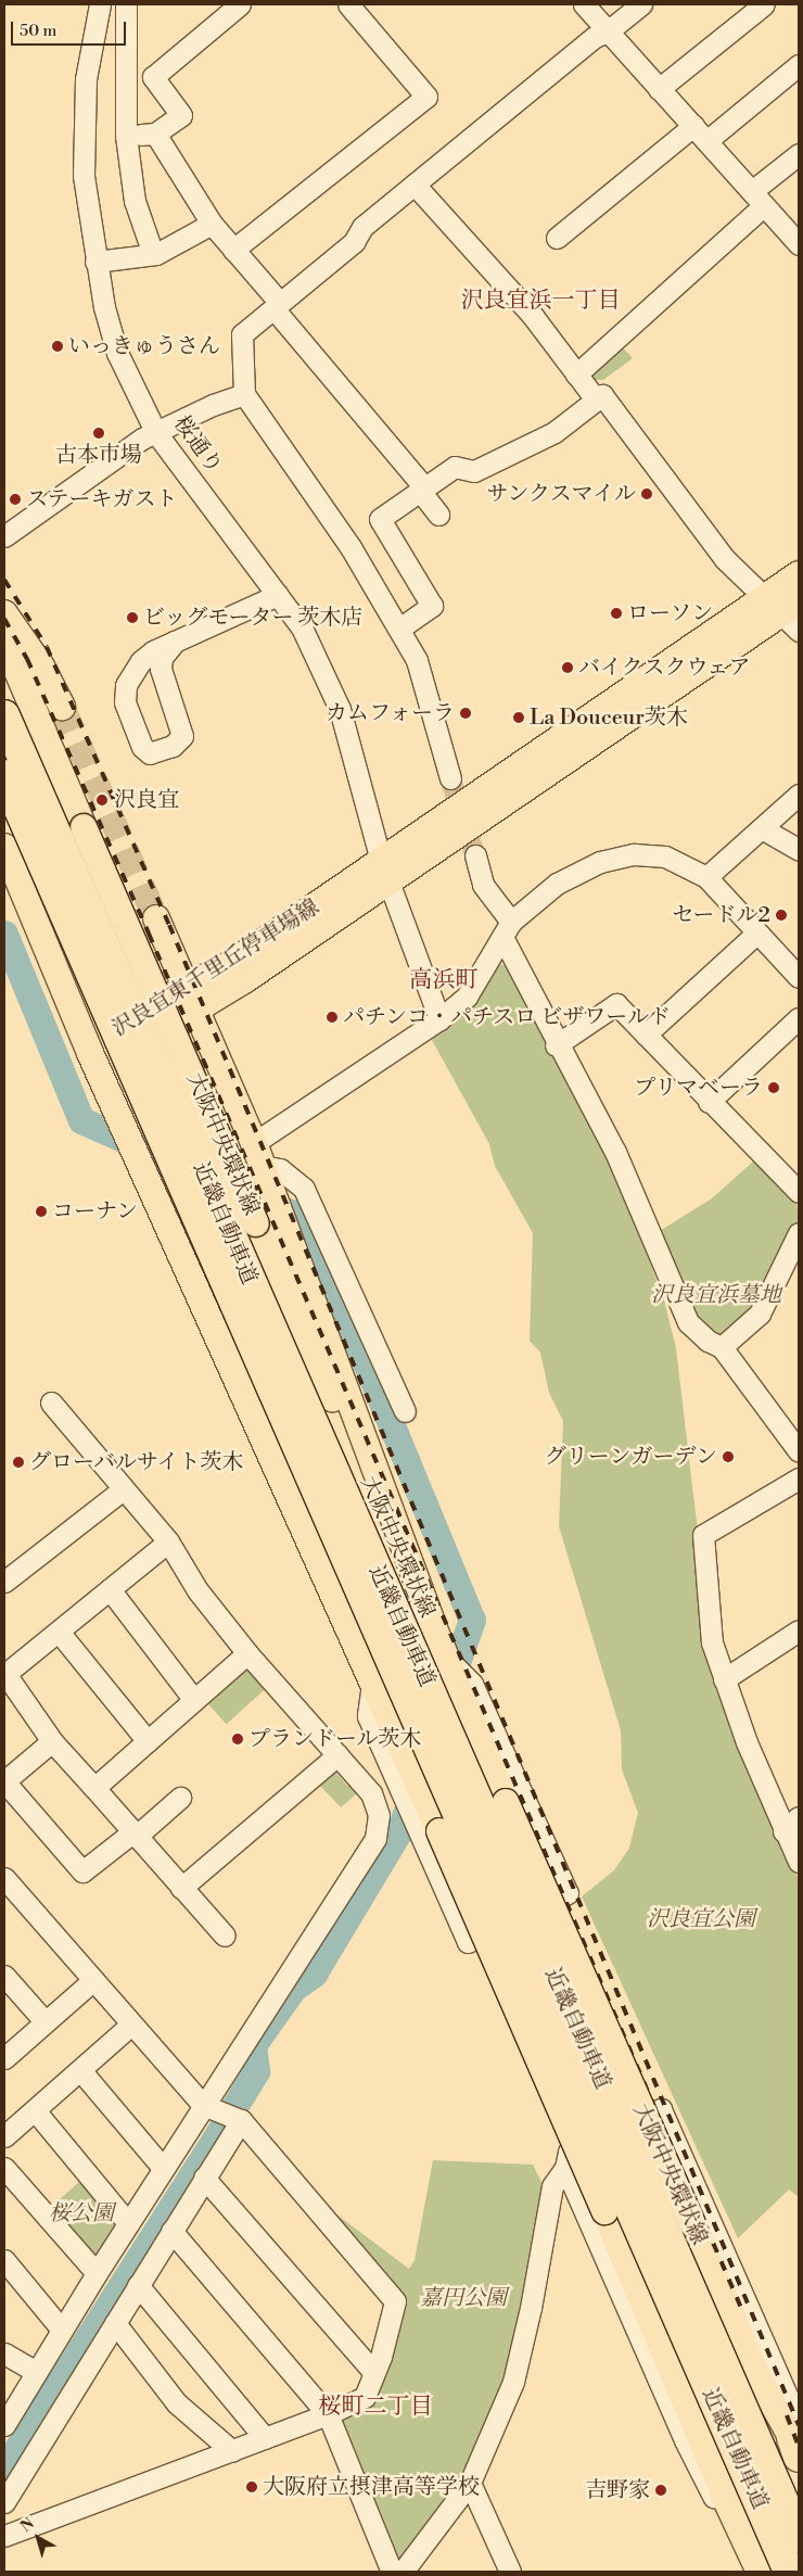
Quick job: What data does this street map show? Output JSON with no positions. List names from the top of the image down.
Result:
{
  "streets": {
    "highway": ["近畿自動車道"],
    "main road": ["沢良宜東千里丘停車場線", "大阪中央環状線"],
    "street": ["桜通り"]
  },
  "crossings": [
    ["桜通り", "沢良宜東千里丘停車場線"]
  ],
  "districts": ["沢良宜浜一丁目", "高浜町", "桜町二丁目"],
  "parks": [
    "沢良宜浜墓地",
    "沢良宜公園",
    "桜公園",
    "嘉円公園"
  ],
  "places": [
    "いっきゅうさん",
    "古本市場",
    "サンクスマイル",
    "ステーキガスト",
    "ローソン",
    "ビッグモーター 茨木店",
    "バイクスクウェア",
    "カムフォーラ",
    "La Douceur茨木",
    "沢良宜",
    "セードル2",
    "パチンコ・パチスロ ビザワールド",
    "プリマベーラ",
    "コーナン",
    "グリーンガーデン",
    "グローバルサイト茨木",
    "プランドール茨木",
    "大阪府立摂津高等学校",
    "吉野家"
  ],
  "scale_bar": "50 m",
  "north": "top left"
}
